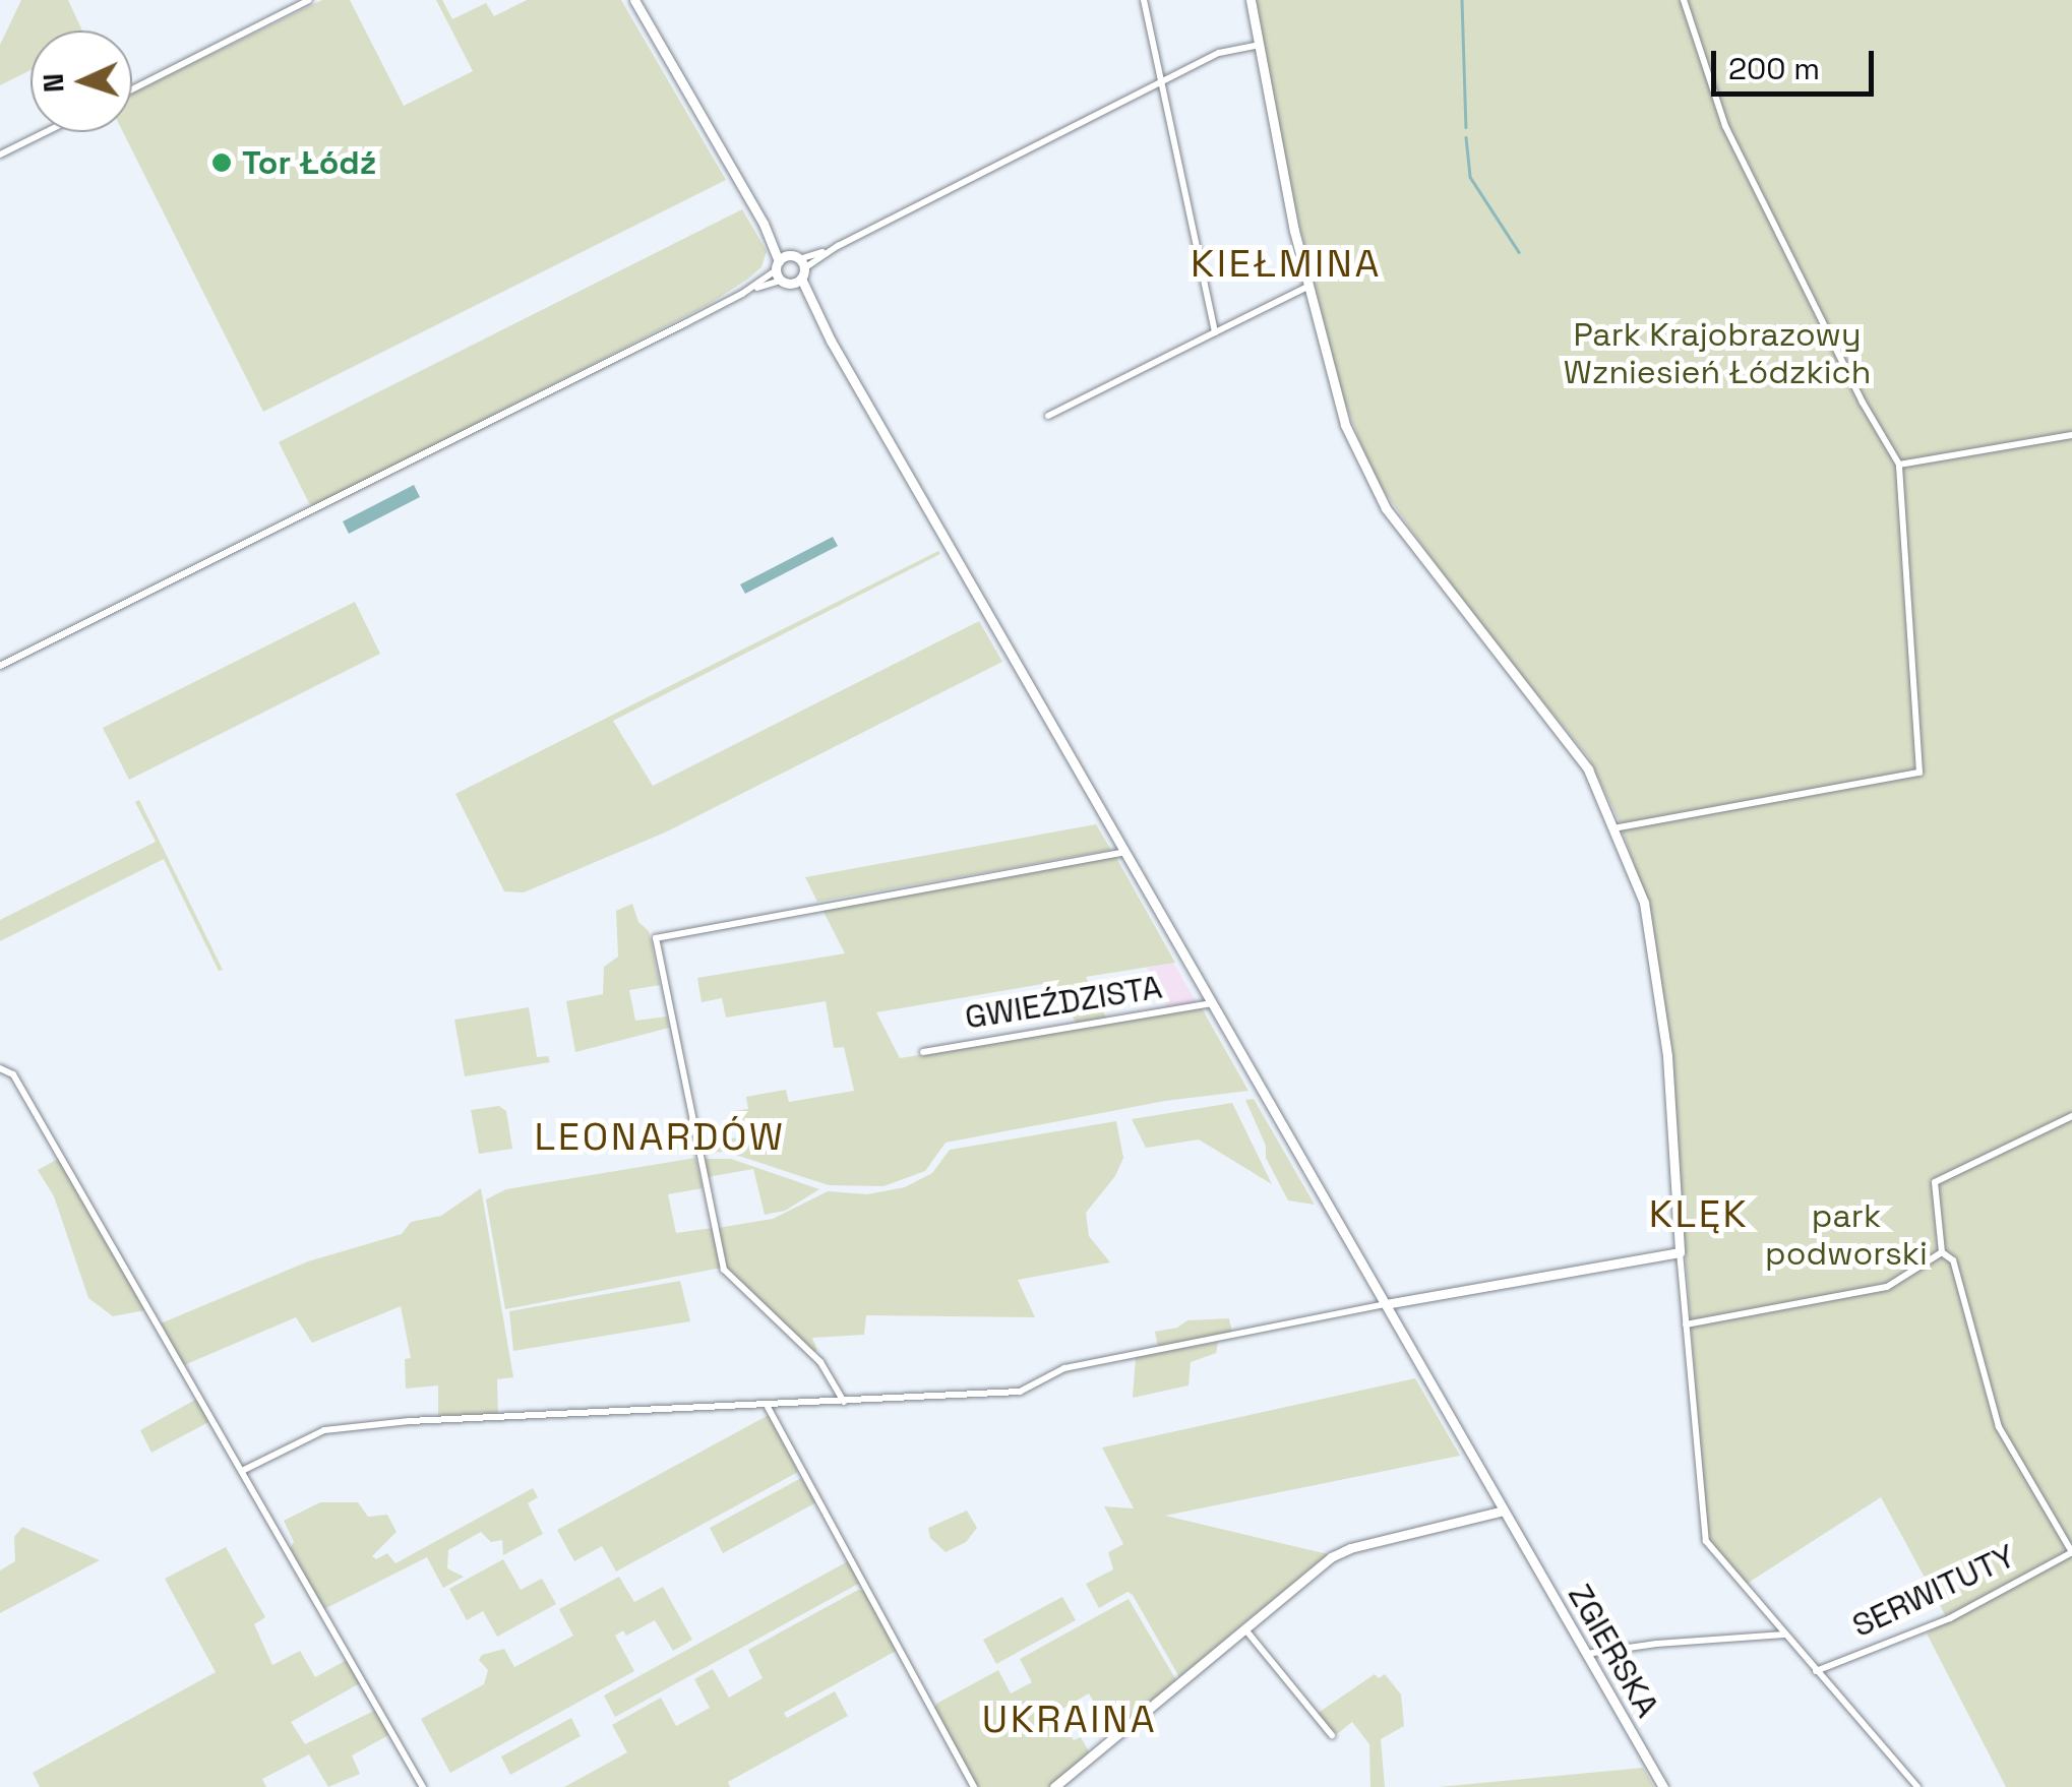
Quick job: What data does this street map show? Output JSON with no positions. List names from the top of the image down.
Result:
{
  "streets": {
    "street": ["GWIEŹDZISTA", "SERWITUTY", "ZGIERSKA"]
  },
  "crossings": [
    ["GWIEŹDZISTA", "ZGIERSKA"]
  ],
  "districts": [
    "KIEŁMINA",
    "LEONARDÓW",
    "KLĘK",
    "UKRAINA"
  ],
  "parks": ["Park Krajobrazowy Wzniesień Łódzkich", "park podworski"],
  "places": ["Tor Łódź"],
  "scale_bar": "200 m",
  "north": "left"
}
